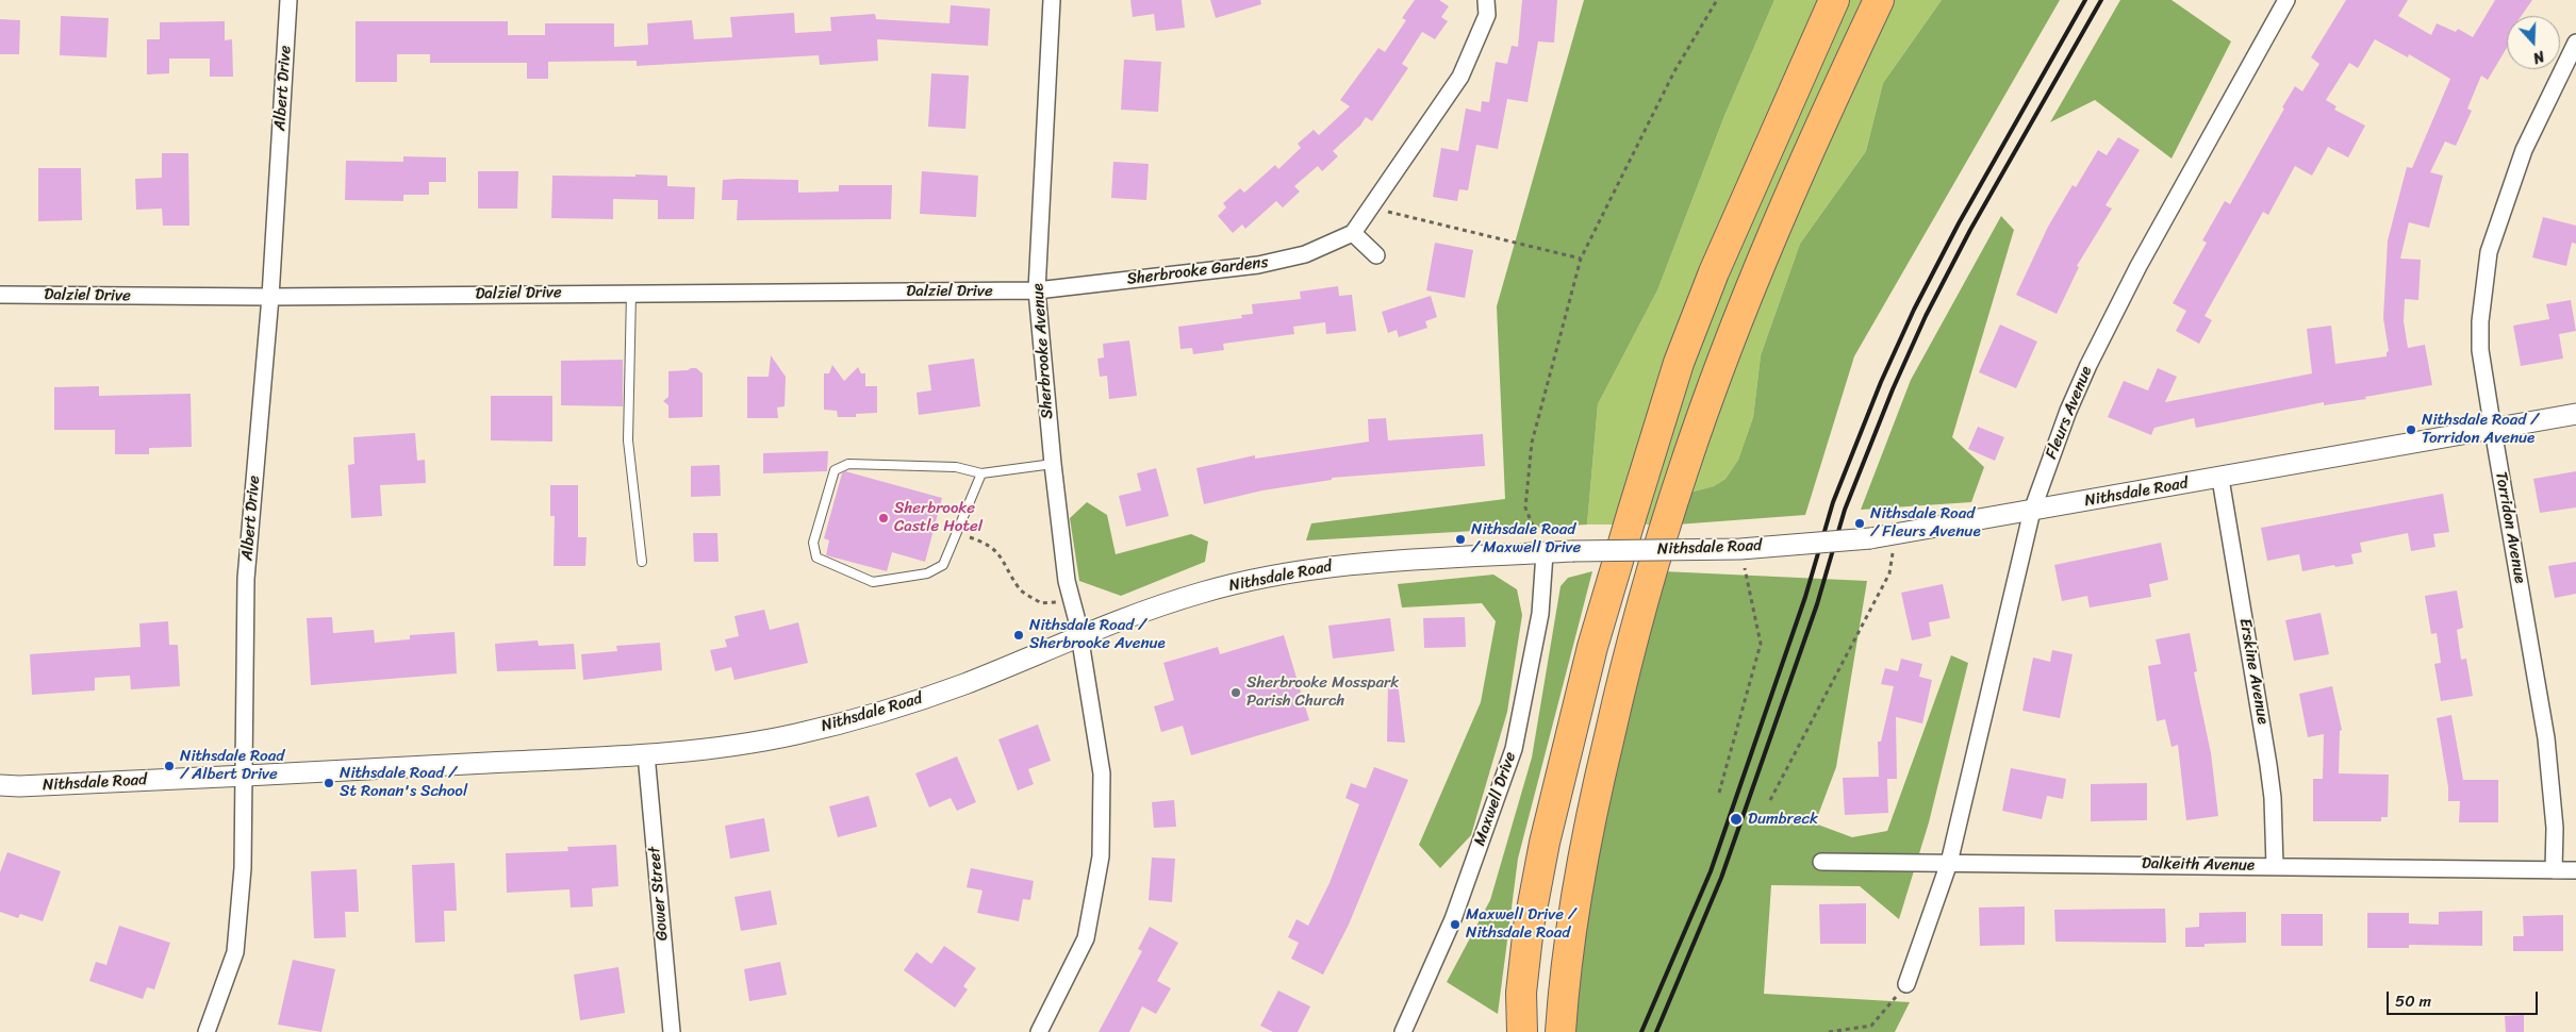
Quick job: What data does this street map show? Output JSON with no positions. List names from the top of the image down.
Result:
{
  "streets": {
    "street": [
      "Albert Drive",
      "Sherbrooke Gardens",
      "Dalziel Drive",
      "Sherbrooke Avenue",
      "Fleurs Avenue",
      "Nithsdale Road",
      "Torridon Avenue",
      "Erskine Avenue",
      "Maxwell Drive",
      "Dalkeith Avenue",
      "Gower Street"
    ]
  },
  "crossings": [
    ["Albert Drive", "Dalziel Drive"],
    ["Albert Drive", "Nithsdale Road"],
    ["Sherbrooke Gardens", "Dalziel Drive"],
    ["Sherbrooke Gardens", "Sherbrooke Avenue"],
    ["Dalziel Drive", "Sherbrooke Avenue"],
    ["Sherbrooke Avenue", "Nithsdale Road"],
    ["Fleurs Avenue", "Nithsdale Road"],
    ["Fleurs Avenue", "Dalkeith Avenue"],
    ["Nithsdale Road", "Torridon Avenue"],
    ["Nithsdale Road", "Erskine Avenue"],
    ["Nithsdale Road", "Maxwell Drive"],
    ["Nithsdale Road", "Gower Street"],
    ["Torridon Avenue", "Dalkeith Avenue"],
    ["Erskine Avenue", "Dalkeith Avenue"]
  ],
  "places": [
    "Nithsdale Road / Torridon Avenue",
    "Sherbrooke Castle Hotel",
    "Nithsdale Road / Fleurs Avenue",
    "Nithsdale Road / Maxwell Drive",
    "Nithsdale Road / Sherbrooke Avenue",
    "Sherbrooke Mosspark Parish Church",
    "Nithsdale Road / Albert Drive",
    "Nithsdale Road / St Ronan's School",
    "Dumbreck",
    "Maxwell Drive / Nithsdale Road"
  ],
  "scale_bar": "50 m",
  "north": "bottom"
}
